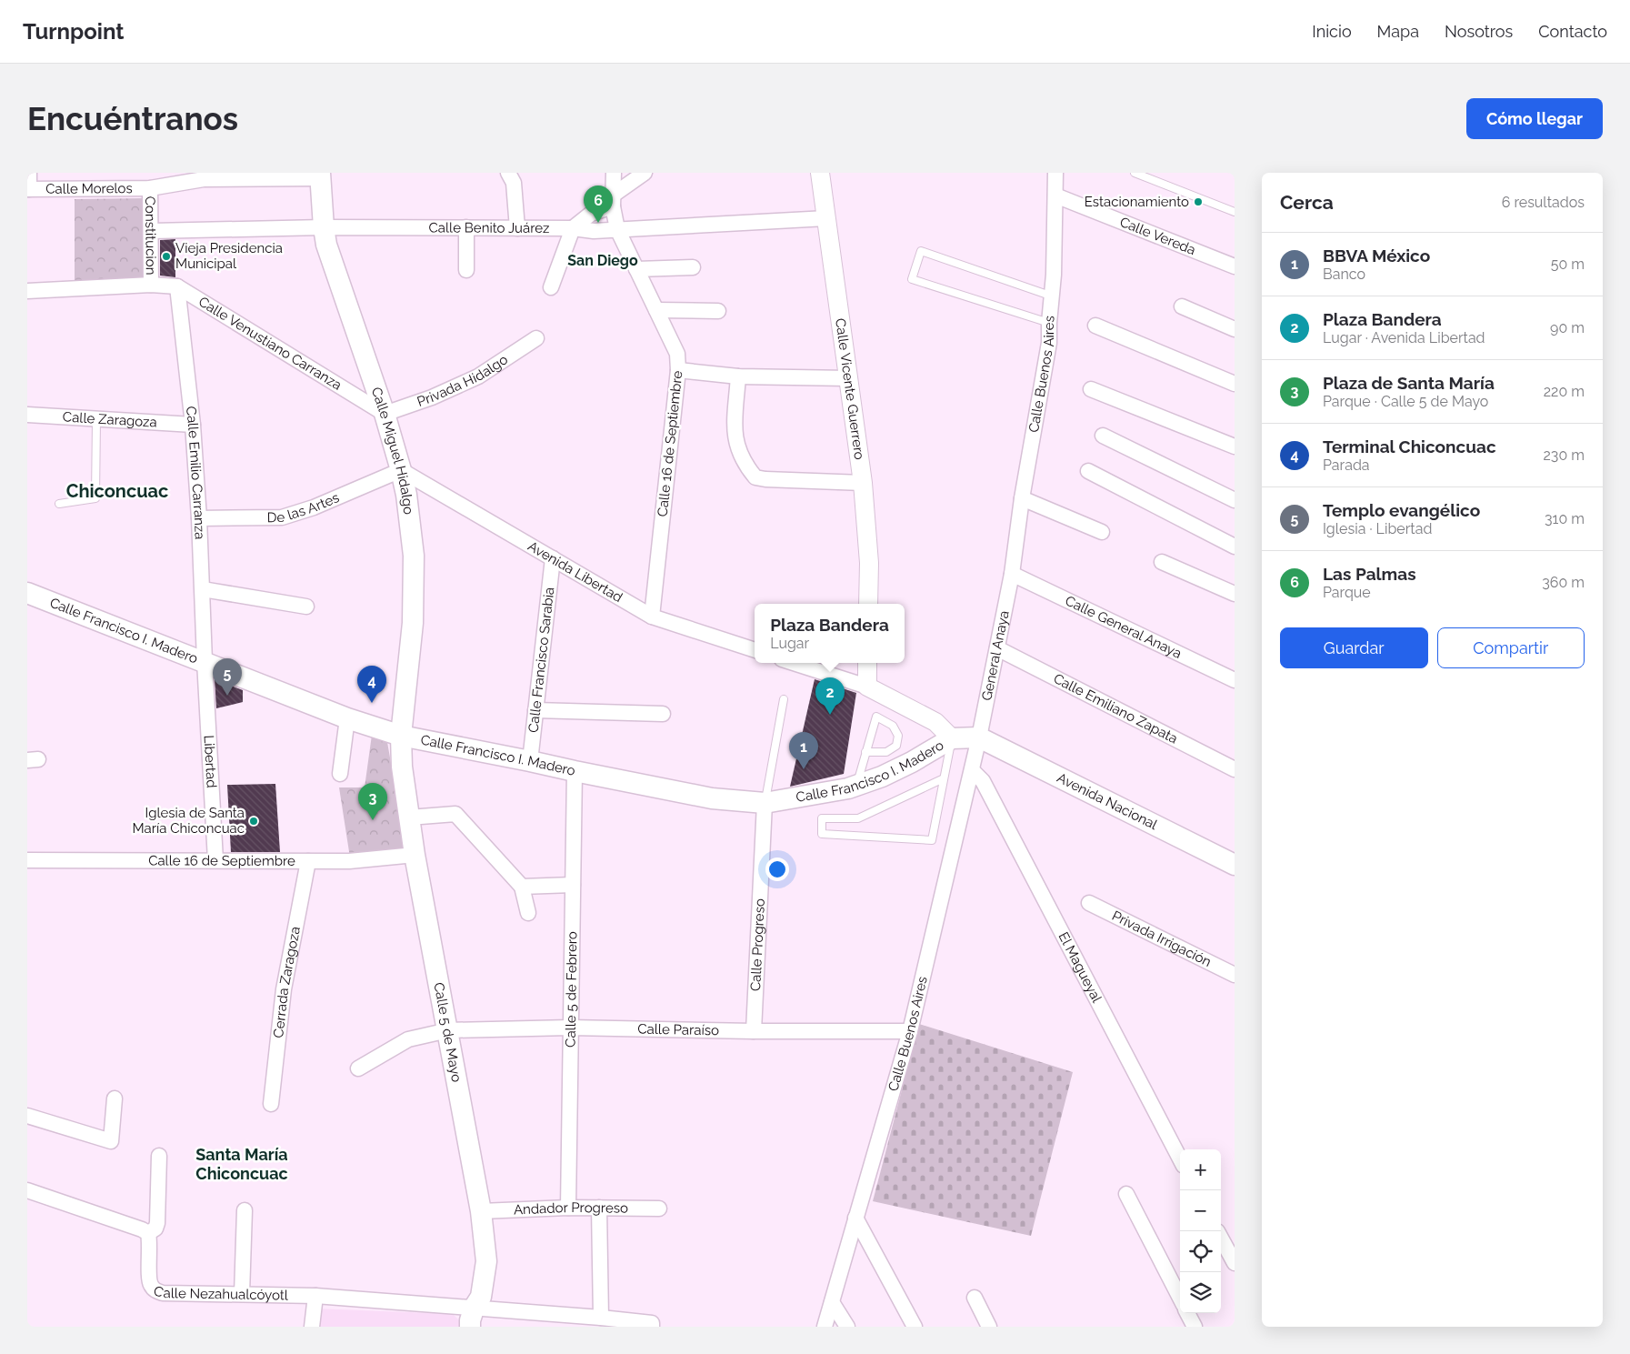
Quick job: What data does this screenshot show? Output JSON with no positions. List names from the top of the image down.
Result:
{
  "streets": {
    "main road": [
      "Calle Miguel Hidalgo",
      "Calle Francisco I. Madero",
      "Avenida Nacional",
      "Calle 5 de Mayo"
    ],
    "street": [
      "Calle Morelos",
      "Calle Benito Juárez",
      "Constitucion",
      "Calle Vereda",
      "Calle Venustiano Carranza",
      "Calle Buenos Aires",
      "Privada Hidalgo",
      "Calle Vicente Guerrero",
      "Calle Zaragoza",
      "Calle 16 de Septiembre",
      "Calle Emilio Carranza",
      "De las Artes",
      "Avenida Libertad",
      "Calle General Anaya",
      "General Anaya",
      "Calle Francisco Sarabia",
      "Calle Emiliano Zapata",
      "Libertad",
      "Privada Irrigación",
      "Calle Progreso",
      "El Magueyal",
      "Cerrada Zaragoza",
      "Calle 5 de Febrero",
      "Calle Paraíso",
      "Andador Progreso",
      "Calle Nezahualcóyotl"
    ]
  },
  "crossings": [
    ["Calle Morelos", "Constitucion"],
    ["Calle Morelos", "Calle Miguel Hidalgo"],
    ["Calle Benito Juárez", "Constitucion"],
    ["Calle Benito Juárez", "Calle Vicente Guerrero"],
    ["Calle Benito Juárez", "Calle 16 de Septiembre"],
    ["Calle Benito Juárez", "Calle Miguel Hidalgo"],
    ["Constitucion", "Calle Venustiano Carranza"],
    ["Calle Vereda", "Calle Buenos Aires"],
    ["Calle Venustiano Carranza", "Privada Hidalgo"],
    ["Calle Venustiano Carranza", "Calle Miguel Hidalgo"],
    ["Calle Venustiano Carranza", "Calle Emilio Carranza"],
    ["Calle Buenos Aires", "Calle General Anaya"],
    ["Calle Buenos Aires", "Calle Francisco I. Madero"],
    ["Calle Buenos Aires", "General Anaya"],
    ["Calle Buenos Aires", "Avenida Nacional"],
    ["Calle Buenos Aires", "El Magueyal"],
    ["Calle Buenos Aires", "Calle Paraíso"],
    ["Privada Hidalgo", "Calle Miguel Hidalgo"],
    ["Calle Zaragoza", "Calle Emilio Carranza"],
    ["Calle 16 de Septiembre", "Avenida Libertad"],
    ["Calle 16 de Septiembre", "Libertad"],
    ["Calle 16 de Septiembre", "Cerrada Zaragoza"],
    ["Calle 16 de Septiembre", "Calle 5 de Mayo"],
    ["Calle Miguel Hidalgo", "De las Artes"],
    ["Calle Miguel Hidalgo", "Avenida Libertad"],
    ["Calle Miguel Hidalgo", "Calle Francisco I. Madero"],
    ["Calle Miguel Hidalgo", "Calle 5 de Mayo"],
    ["Calle Emilio Carranza", "De las Artes"],
    ["Calle Emilio Carranza", "Calle Francisco I. Madero"],
    ["Calle Emilio Carranza", "Libertad"],
    ["De las Artes", "Avenida Libertad"],
    ["Avenida Libertad", "Calle Francisco Sarabia"],
    ["Calle General Anaya", "General Anaya"],
    ["Calle Francisco I. Madero", "General Anaya"],
    ["Calle Francisco I. Madero", "Calle Francisco Sarabia"],
    ["Calle Francisco I. Madero", "Libertad"],
    ["Calle Francisco I. Madero", "Avenida Nacional"],
    ["Calle Francisco I. Madero", "Calle Progreso"],
    ["Calle Francisco I. Madero", "Calle 5 de Febrero"],
    ["Calle Francisco I. Madero", "Calle 5 de Mayo"],
    ["General Anaya", "Calle Emiliano Zapata"],
    ["General Anaya", "Avenida Nacional"],
    ["Calle Progreso", "Calle Paraíso"],
    ["Calle 5 de Febrero", "Calle Paraíso"],
    ["Calle 5 de Febrero", "Andador Progreso"],
    ["Calle Paraíso", "Calle 5 de Mayo"],
    ["Calle 5 de Mayo", "Andador Progreso"],
    ["Calle 5 de Mayo", "Calle Nezahualcóyotl"]
  ],
  "districts": ["San Diego", "Chiconcuac", "Santa María Chiconcuac"],
  "places": ["Estacionamiento", "Vieja Presidencia Municipal", "Iglesia de Santa María Chiconcuac"],
  "page": {
    "header": "Turnpoint",
    "nav": [
      "Inicio",
      "Mapa",
      "Nosotros",
      "Contacto"
    ],
    "buttons": [
      "Cómo llegar",
      ["Guardar", "Compartir"]
    ],
    "title": "Encuéntranos",
    "heading": ["Cerca", "6 resultados"],
    "pins": [
      "6",
      "5",
      "4",
      "2",
      "1",
      "3"
    ],
    "list": [
      {
        "mark": "1",
        "name": "BBVA México",
        "note": "Banco",
        "value": "50 m"
      },
      {
        "mark": "2",
        "name": "Plaza Bandera",
        "note": "Lugar · Avenida Libertad",
        "value": "90 m"
      },
      {
        "mark": "3",
        "name": "Plaza de Santa María",
        "note": "Parque · Calle 5 de Mayo",
        "value": "220 m"
      },
      {
        "mark": "4",
        "name": "Terminal Chiconcuac",
        "note": "Parada",
        "value": "230 m"
      },
      {
        "mark": "5",
        "name": "Templo evangélico",
        "note": "Iglesia · Libertad",
        "value": "310 m"
      },
      {
        "mark": "6",
        "name": "Las Palmas",
        "note": "Parque",
        "value": "360 m"
      }
    ],
    "popup": ["Plaza Bandera", "Lugar"],
    "map_buttons": ["+", "−"]
  }
}
